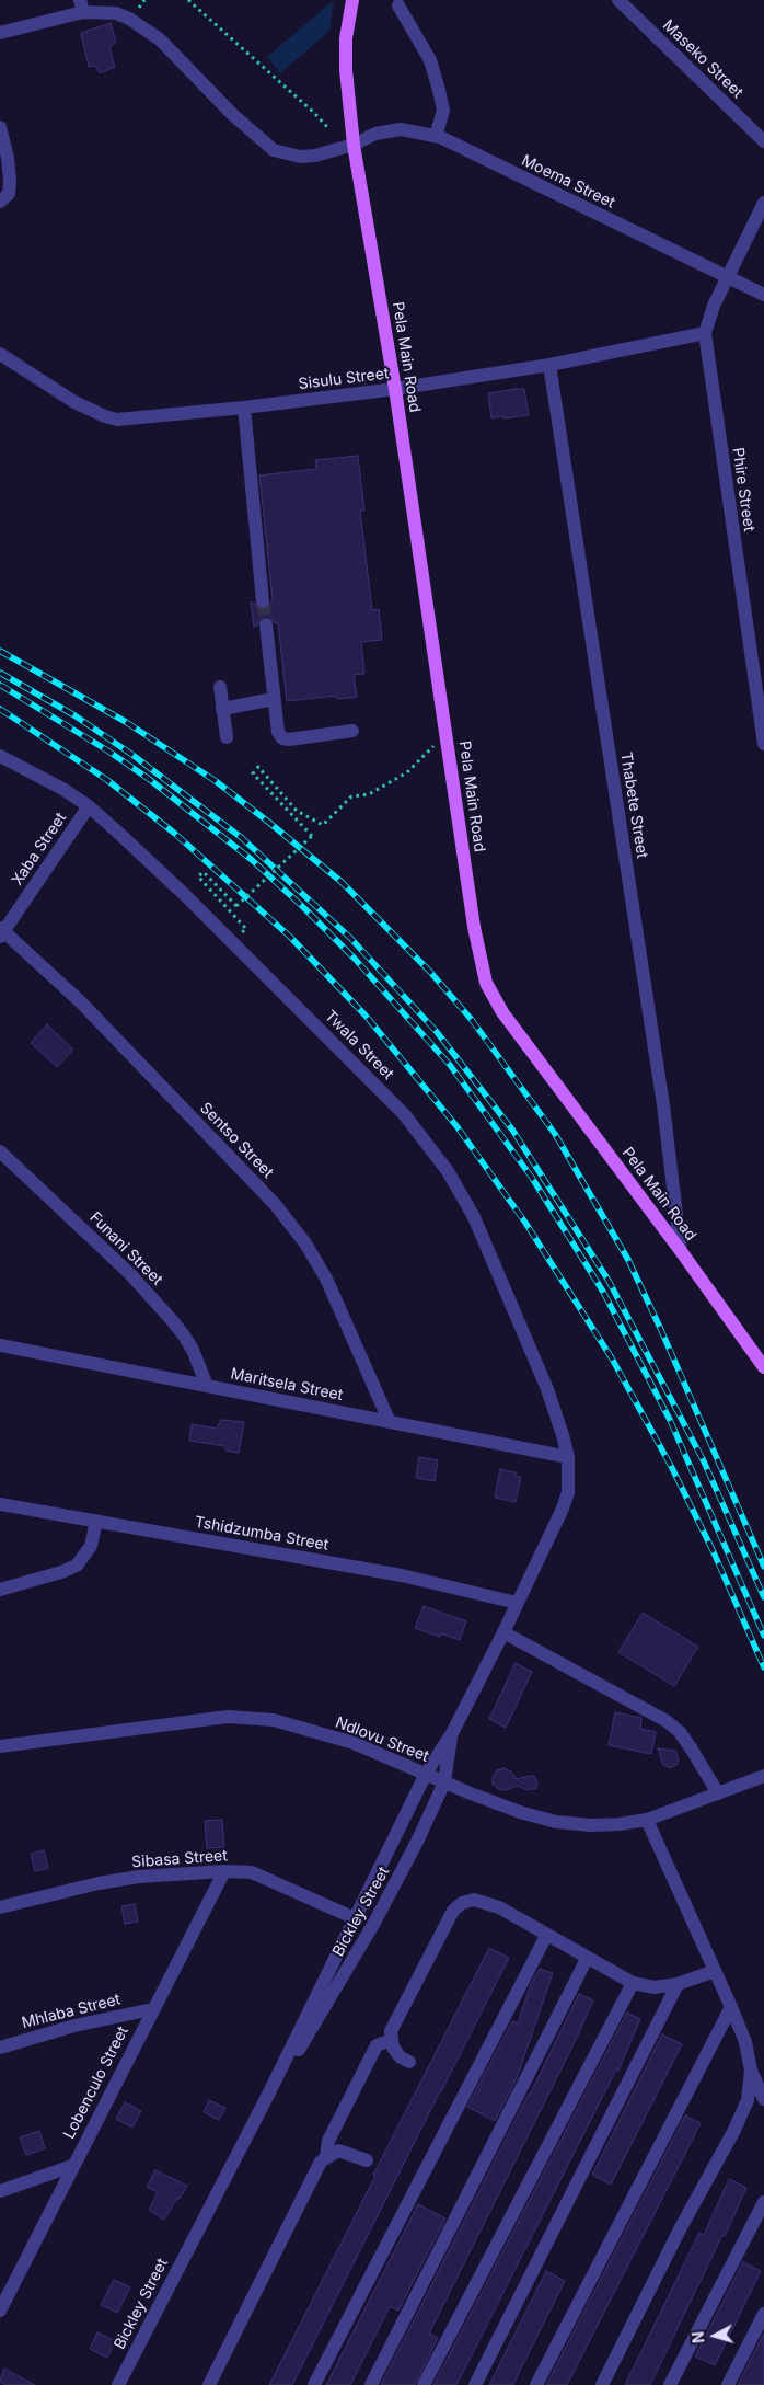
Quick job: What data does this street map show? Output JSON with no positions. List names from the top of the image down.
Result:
{
  "streets": {
    "main road": ["Pela Main Road"],
    "street": [
      "Maseko Street",
      "Moema Street",
      "Sisulu Street",
      "Phire Street",
      "Thabete Street",
      "Xaba Street",
      "Twala Street",
      "Sentso Street",
      "Funani Street",
      "Maritsela Street",
      "Tshidzumba Street",
      "Ndlovu Street",
      "Sibasa Street",
      "Bickley Street",
      "Mhlaba Street",
      "Lobenculo Street"
    ]
  },
  "crossings": [
    ["Moema Street", "Pela Main Road"],
    ["Moema Street", "Phire Street"],
    ["Pela Main Road", "Sisulu Street"],
    ["Pela Main Road", "Thabete Street"],
    ["Sisulu Street", "Phire Street"],
    ["Sisulu Street", "Thabete Street"],
    ["Xaba Street", "Twala Street"],
    ["Xaba Street", "Sentso Street"],
    ["Twala Street", "Maritsela Street"],
    ["Twala Street", "Bickley Street"],
    ["Sentso Street", "Maritsela Street"],
    ["Funani Street", "Maritsela Street"],
    ["Maritsela Street", "Bickley Street"],
    ["Tshidzumba Street", "Bickley Street"],
    ["Ndlovu Street", "Bickley Street"],
    ["Sibasa Street", "Bickley Street"],
    ["Sibasa Street", "Lobenculo Street"],
    ["Mhlaba Street", "Lobenculo Street"]
  ],
  "north": "left"
}
